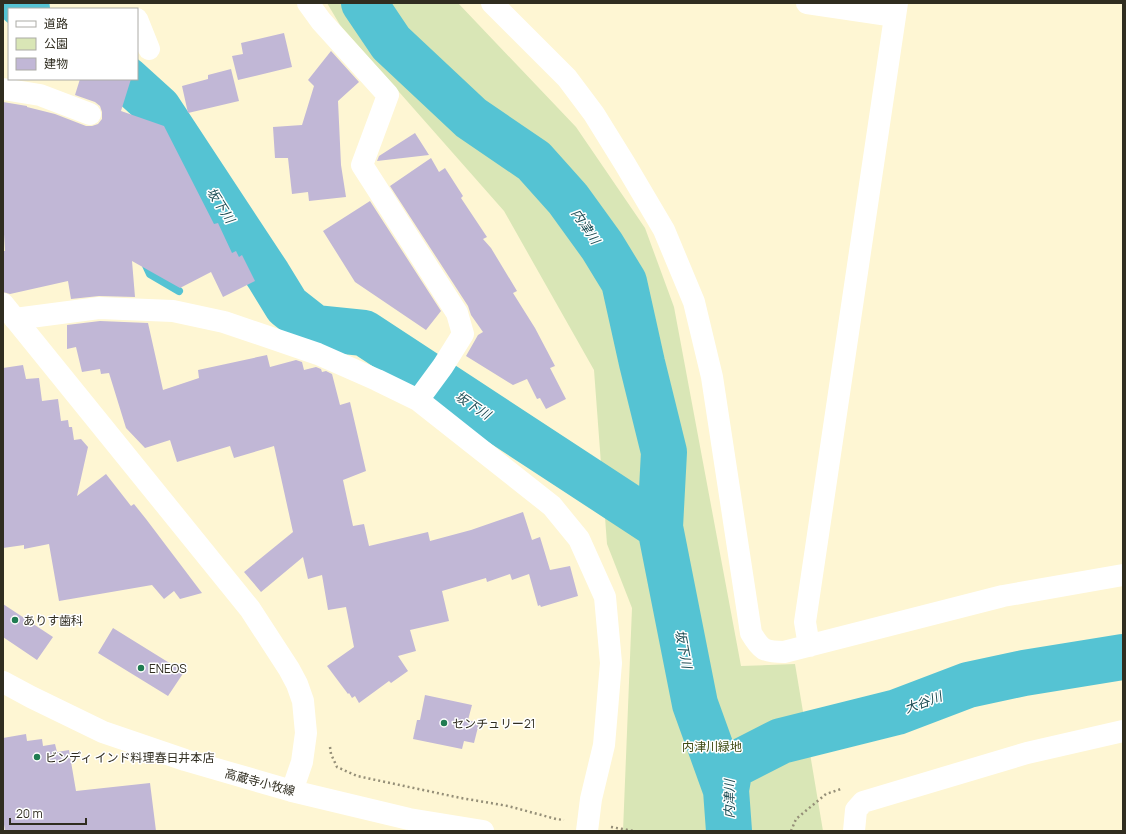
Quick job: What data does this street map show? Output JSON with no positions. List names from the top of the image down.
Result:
{
  "streets": {
    "street": ["高蔵寺小牧線"]
  },
  "water": ["坂下川", "内津川", "大谷川"],
  "parks": ["内津川緑地"],
  "places": [
    "ありす歯科",
    "ENEOS",
    "センチュリー21",
    "ビンディ インド料理春日井本店"
  ],
  "legend": ["道路", "公園", "建物"],
  "scale_bar": "20 m"
}
